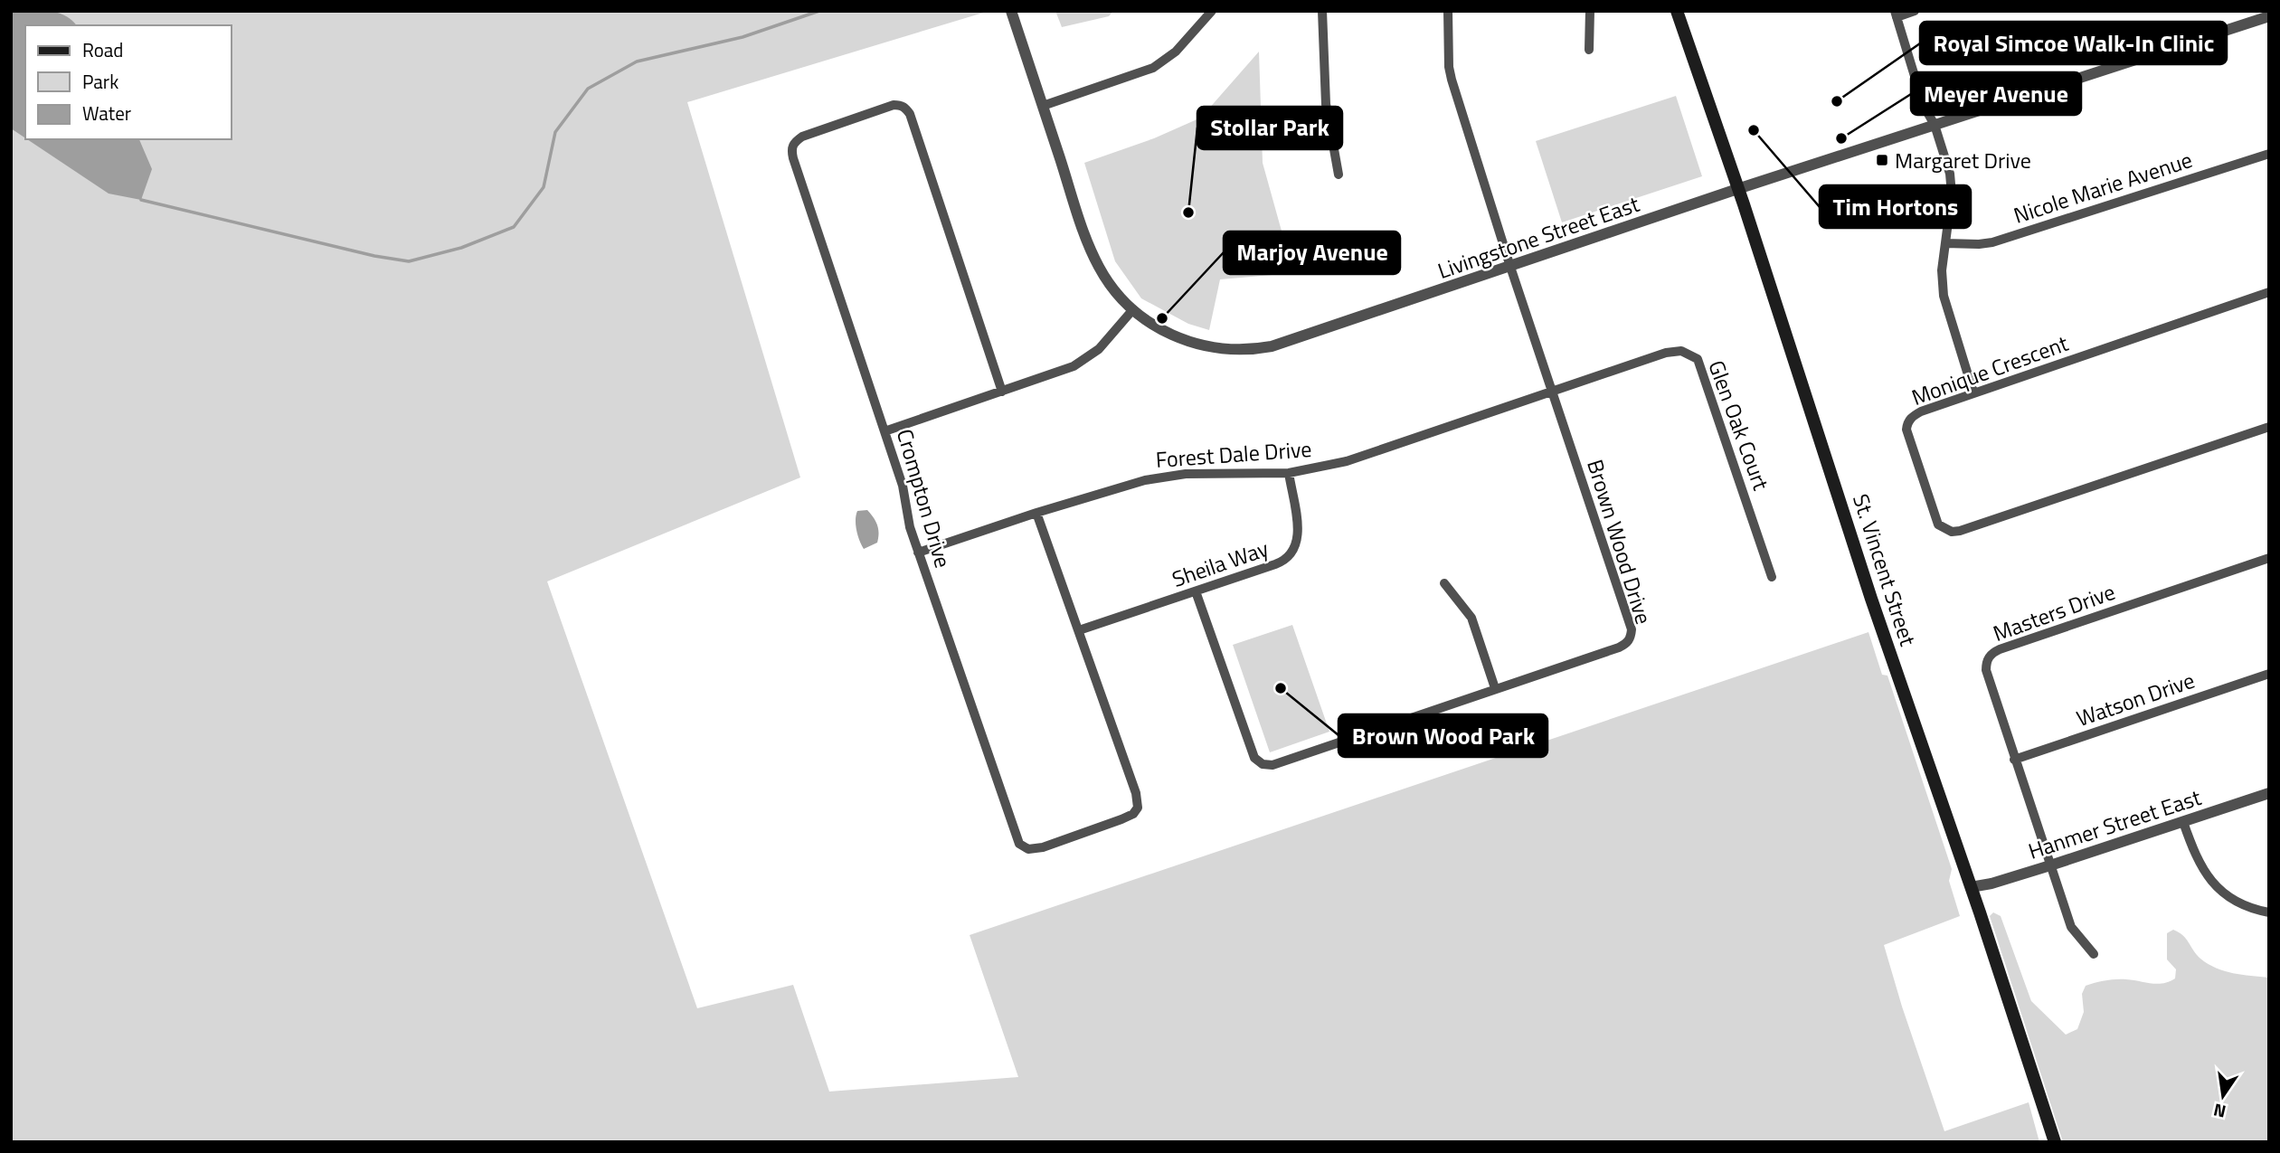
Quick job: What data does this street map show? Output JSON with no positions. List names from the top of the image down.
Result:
{
  "streets": {
    "main road": ["St. Vincent Street"],
    "street": [
      "Nicole Marie Avenue",
      "Livingstone Street East",
      "Monique Crescent",
      "Glen Oak Court",
      "Forest Dale Drive",
      "Crompton Drive",
      "Brown Wood Drive",
      "Sheila Way",
      "Masters Drive",
      "Watson Drive",
      "Hanmer Street East"
    ]
  },
  "crossings": [
    ["Livingstone Street East", "Brown Wood Drive"],
    ["Livingstone Street East", "St. Vincent Street"],
    ["Glen Oak Court", "Forest Dale Drive"],
    ["Glen Oak Court", "Brown Wood Drive"],
    ["Forest Dale Drive", "Crompton Drive"],
    ["Forest Dale Drive", "Brown Wood Drive"],
    ["Forest Dale Drive", "Sheila Way"],
    ["Crompton Drive", "Sheila Way"],
    ["Brown Wood Drive", "Sheila Way"],
    ["St. Vincent Street", "Hanmer Street East"],
    ["Masters Drive", "Watson Drive"],
    ["Masters Drive", "Hanmer Street East"]
  ],
  "places": {
    "other": [
      "Royal Simcoe Walk-In Clinic",
      "Tim Hortons",
      "Meyer Avenue",
      "Stollar Park",
      "Marjoy Avenue",
      "Brown Wood Park"
    ],
    "transit": ["Margaret Drive"]
  },
  "legend": ["Road", "Park", "Water"],
  "north": "bottom"
}
